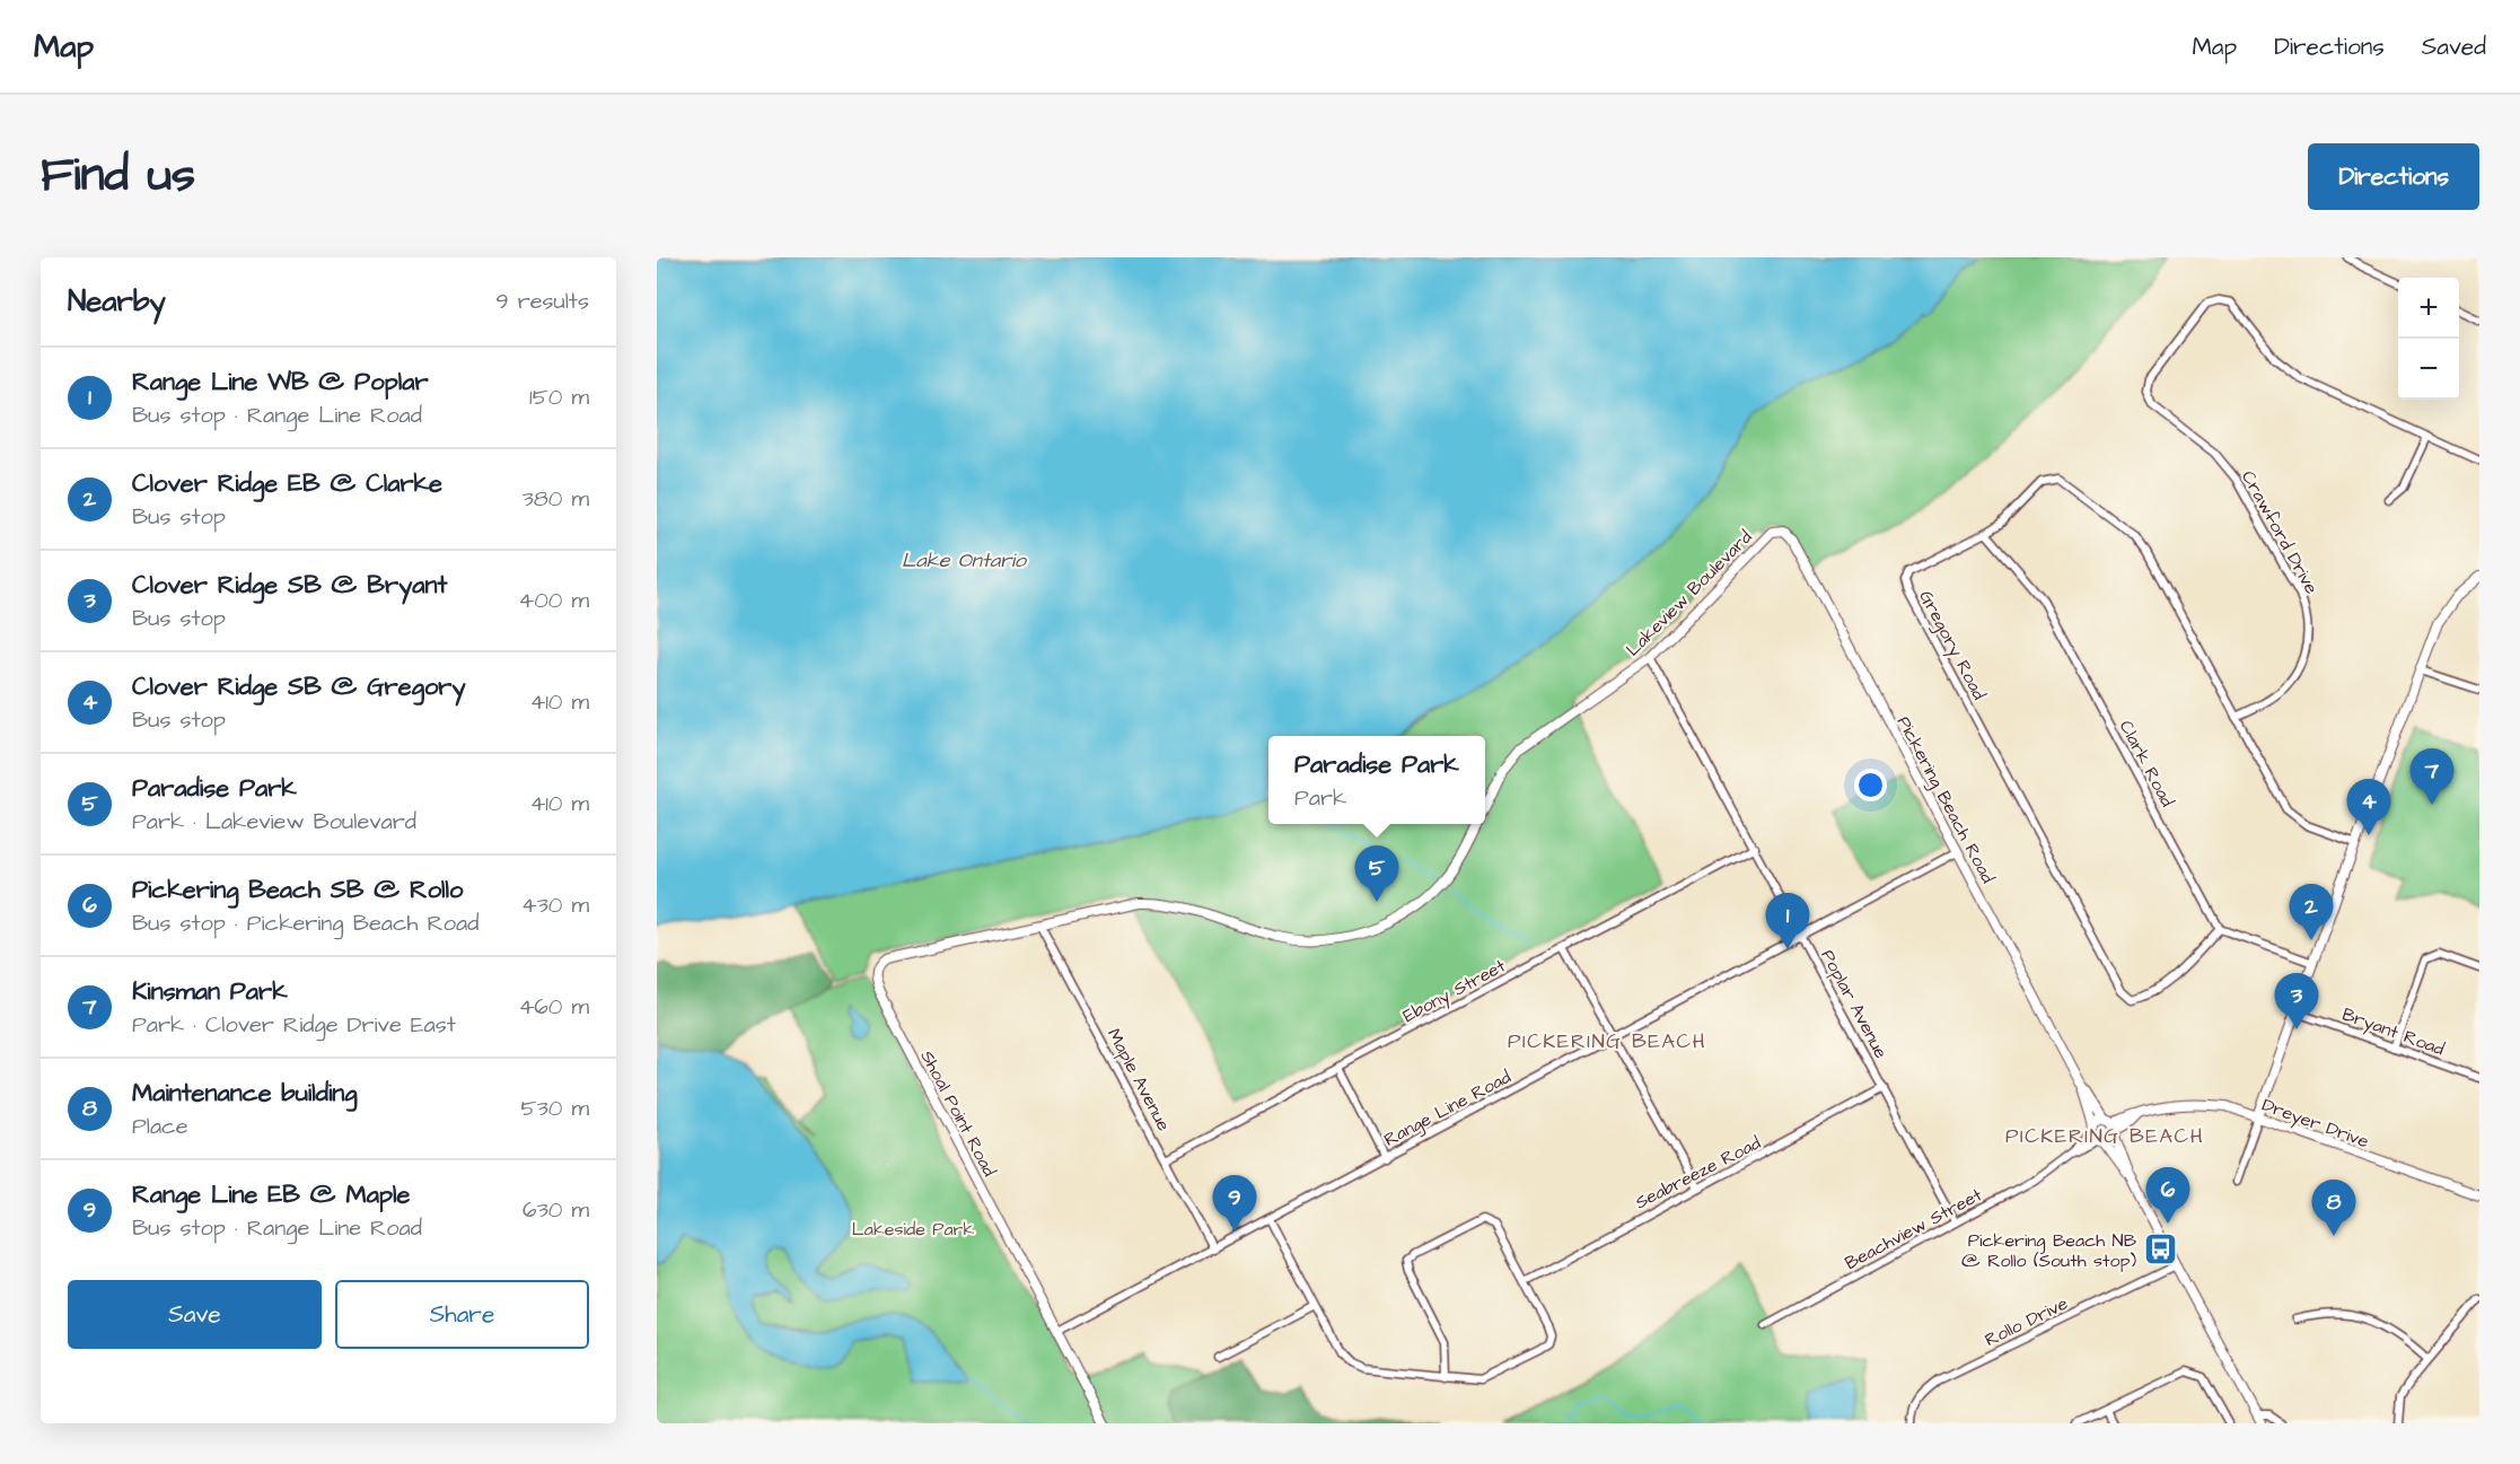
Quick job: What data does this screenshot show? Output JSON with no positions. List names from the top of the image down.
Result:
{
  "streets": {
    "street": [
      "Crawford Drive",
      "Lakeview Boulevard",
      "Gregory Road",
      "Clark Road",
      "Pickering Beach Road",
      "Ebony Street",
      "Poplar Avenue",
      "Bryant Road",
      "Maple Avenue",
      "Range Line Road",
      "Shoal Point Road",
      "Dreyer Drive",
      "Seabreeze Road",
      "Beachview Street",
      "Rollo Drive"
    ]
  },
  "crossings": [
    ["Crawford Drive", "Gregory Road"],
    ["Lakeview Boulevard", "Pickering Beach Road"],
    ["Lakeview Boulevard", "Poplar Avenue"],
    ["Lakeview Boulevard", "Maple Avenue"],
    ["Lakeview Boulevard", "Shoal Point Road"],
    ["Gregory Road", "Clark Road"],
    ["Pickering Beach Road", "Range Line Road"],
    ["Pickering Beach Road", "Dreyer Drive"],
    ["Pickering Beach Road", "Beachview Street"],
    ["Pickering Beach Road", "Rollo Drive"],
    ["Ebony Street", "Poplar Avenue"],
    ["Ebony Street", "Maple Avenue"],
    ["Poplar Avenue", "Range Line Road"],
    ["Poplar Avenue", "Seabreeze Road"],
    ["Poplar Avenue", "Beachview Street"],
    ["Maple Avenue", "Range Line Road"],
    ["Maple Avenue", "Shoal Point Road"],
    ["Range Line Road", "Shoal Point Road"]
  ],
  "districts": ["PICKERING BEACH", "PICKERING BEACH"],
  "water": ["Lake Ontario"],
  "parks": ["Lakeside Park"],
  "places": {
    "bus stop": ["Pickering Beach NB @ Rollo (South stop)"]
  },
  "page": {
    "header": "Map",
    "nav": ["Map", "Directions", "Saved"],
    "title": "Find us",
    "buttons": [
      "Directions",
      ["Save", "Share"]
    ],
    "heading": ["Nearby", "9 results"],
    "map_buttons": ["+", "−"],
    "list": [
      {
        "mark": "1",
        "name": "Range Line WB @ Poplar",
        "note": "Bus stop · Range Line Road",
        "value": "150 m"
      },
      {
        "mark": "2",
        "name": "Clover Ridge EB @ Clarke",
        "note": "Bus stop",
        "value": "380 m"
      },
      {
        "mark": "3",
        "name": "Clover Ridge SB @ Bryant",
        "note": "Bus stop",
        "value": "400 m"
      },
      {
        "mark": "4",
        "name": "Clover Ridge SB @ Gregory",
        "note": "Bus stop",
        "value": "410 m"
      },
      {
        "mark": "5",
        "name": "Paradise Park",
        "note": "Park · Lakeview Boulevard",
        "value": "410 m"
      },
      {
        "mark": "6",
        "name": "Pickering Beach SB @ Rollo",
        "note": "Bus stop · Pickering Beach Road",
        "value": "430 m"
      },
      {
        "mark": "7",
        "name": "Kinsman Park",
        "note": "Park · Clover Ridge Drive East",
        "value": "460 m"
      },
      {
        "mark": "8",
        "name": "Maintenance building",
        "note": "Place",
        "value": "530 m"
      },
      {
        "mark": "9",
        "name": "Range Line EB @ Maple",
        "note": "Bus stop · Range Line Road",
        "value": "630 m"
      }
    ],
    "popup": ["Paradise Park", "Park"],
    "pins": [
      "7",
      "4",
      "5",
      "2",
      "1",
      "3",
      "6",
      "9",
      "8"
    ]
  }
}
